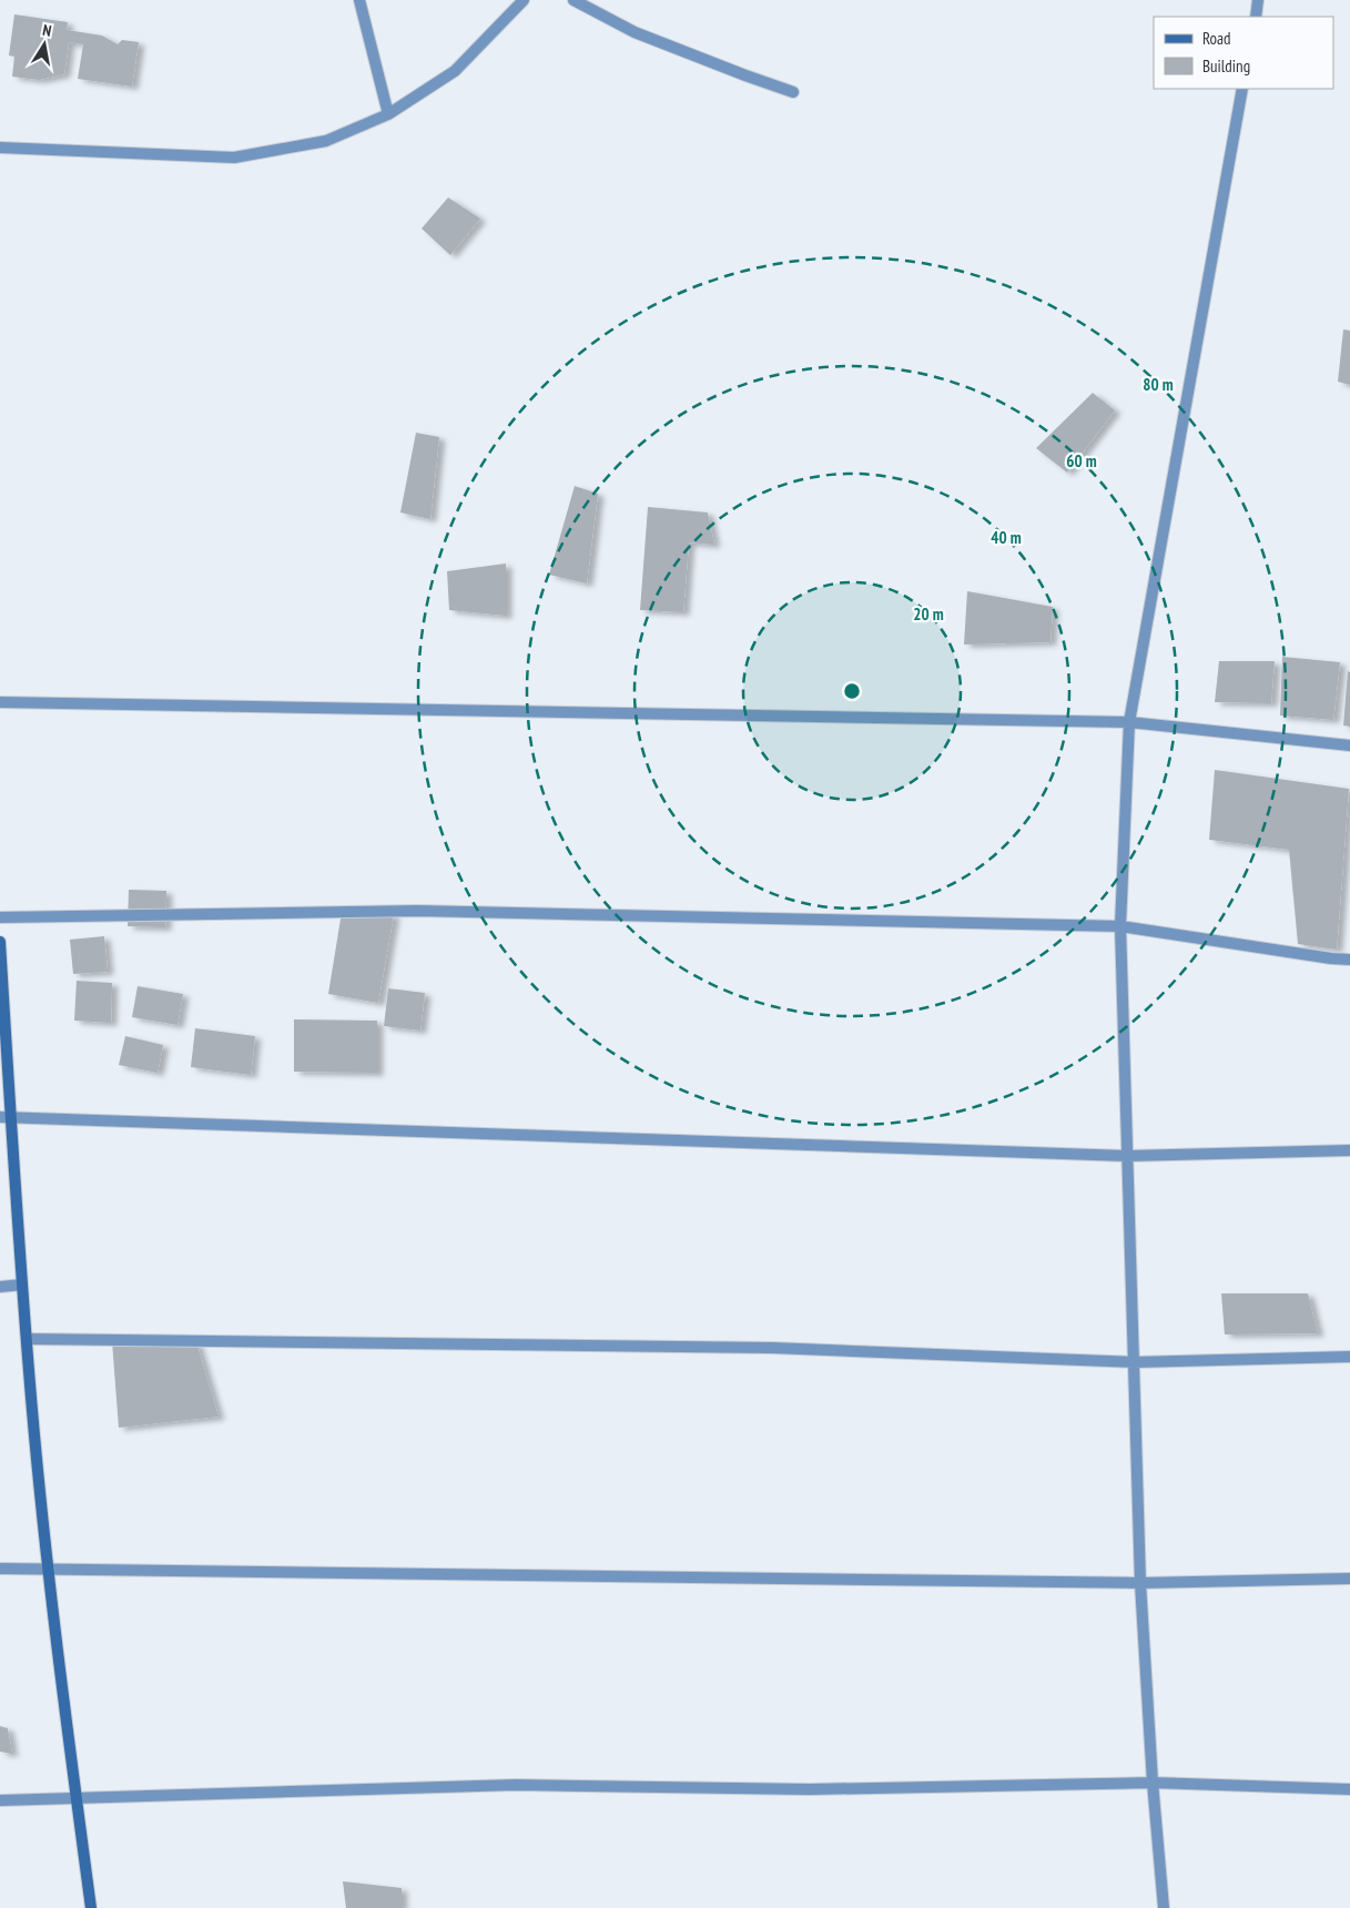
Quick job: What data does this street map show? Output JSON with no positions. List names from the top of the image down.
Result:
{
  "legend": ["Road", "Building"],
  "north": "top",
  "rings": [
    "80 m",
    "60 m",
    "40 m",
    "20 m"
  ]
}
